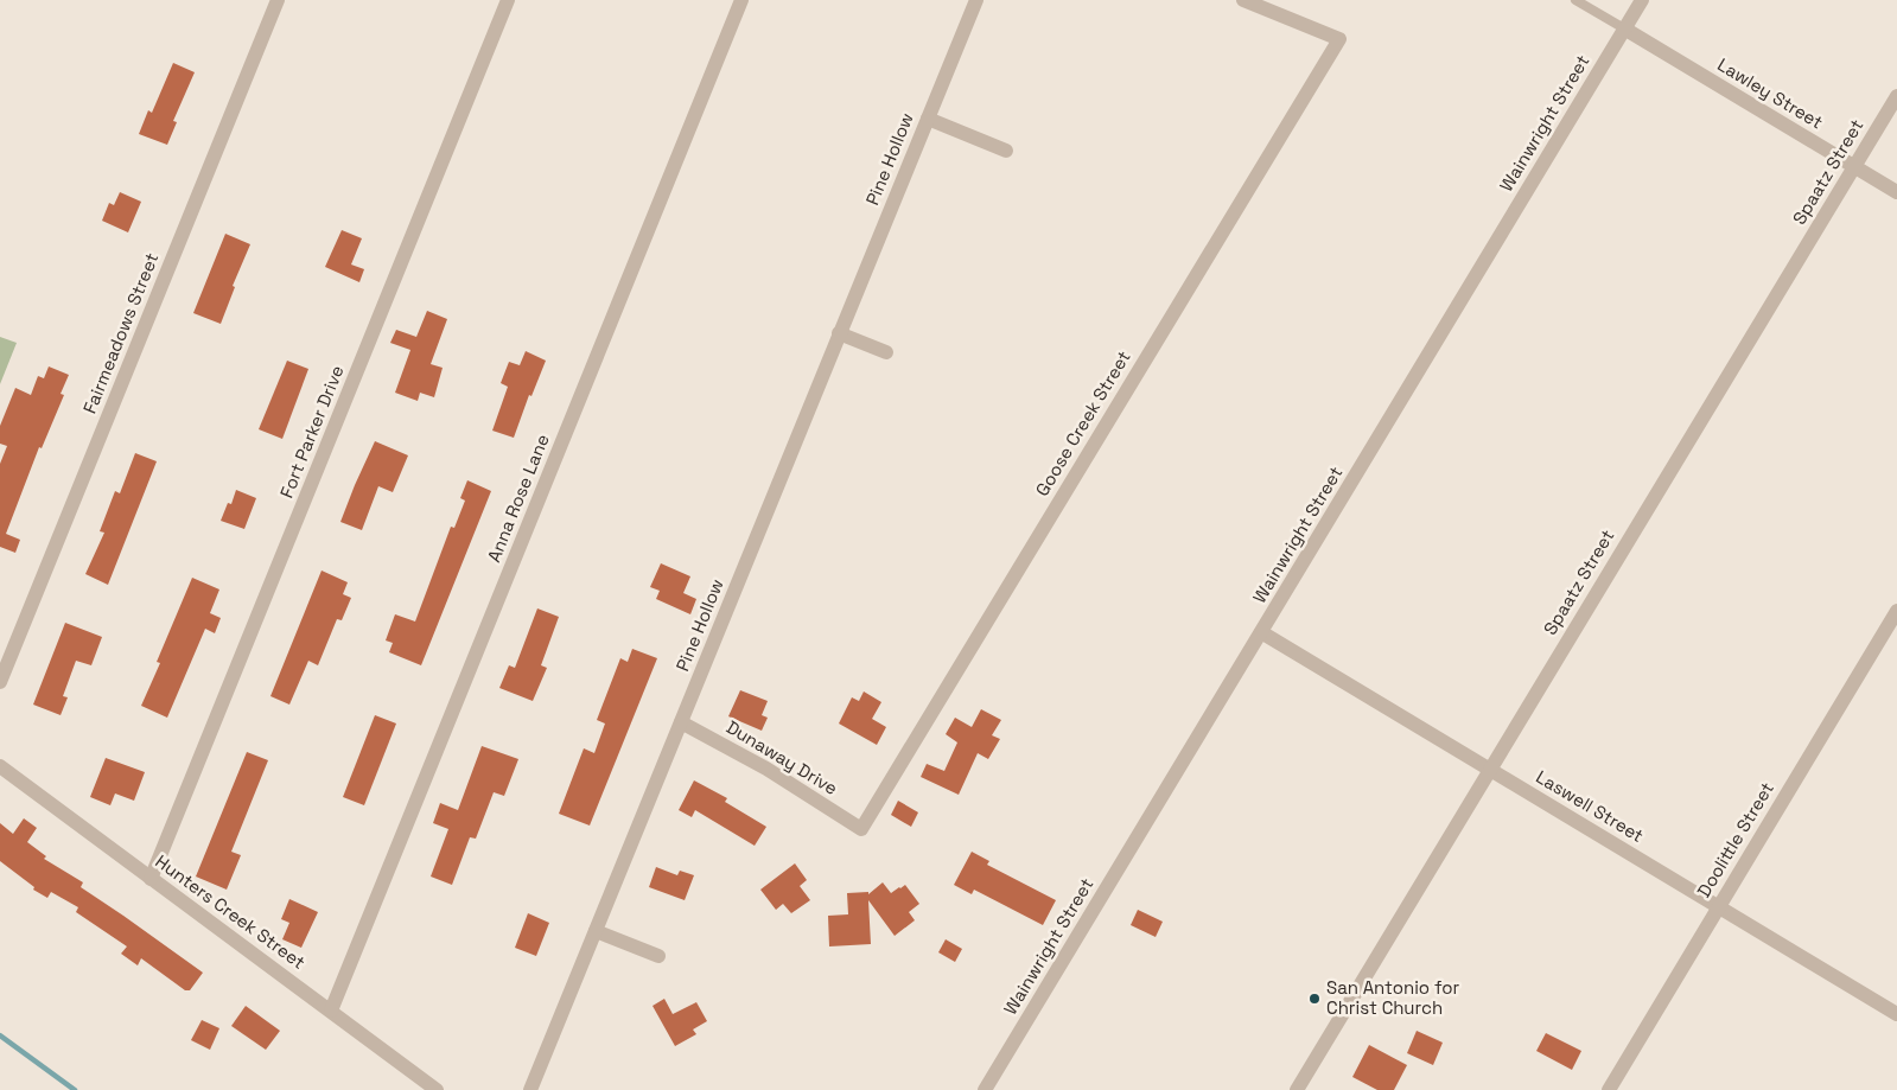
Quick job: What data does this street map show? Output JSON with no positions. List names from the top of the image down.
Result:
{
  "streets": {
    "street": [
      "Lawley Street",
      "Wainwright Street",
      "Pine Hollow",
      "Spaatz Street",
      "Fairmeadows Street",
      "Goose Creek Street",
      "Fort Parker Drive",
      "Anna Rose Lane",
      "Dunaway Drive",
      "Laswell Street",
      "Doolittle Street",
      "Hunters Creek Street"
    ]
  },
  "crossings": [
    ["Lawley Street", "Wainwright Street"],
    ["Lawley Street", "Spaatz Street"],
    ["Wainwright Street", "Laswell Street"],
    ["Pine Hollow", "Dunaway Drive"],
    ["Spaatz Street", "Laswell Street"],
    ["Goose Creek Street", "Dunaway Drive"],
    ["Fort Parker Drive", "Hunters Creek Street"],
    ["Anna Rose Lane", "Hunters Creek Street"],
    ["Laswell Street", "Doolittle Street"]
  ],
  "places": ["San Antonio for Christ Church"]
}
